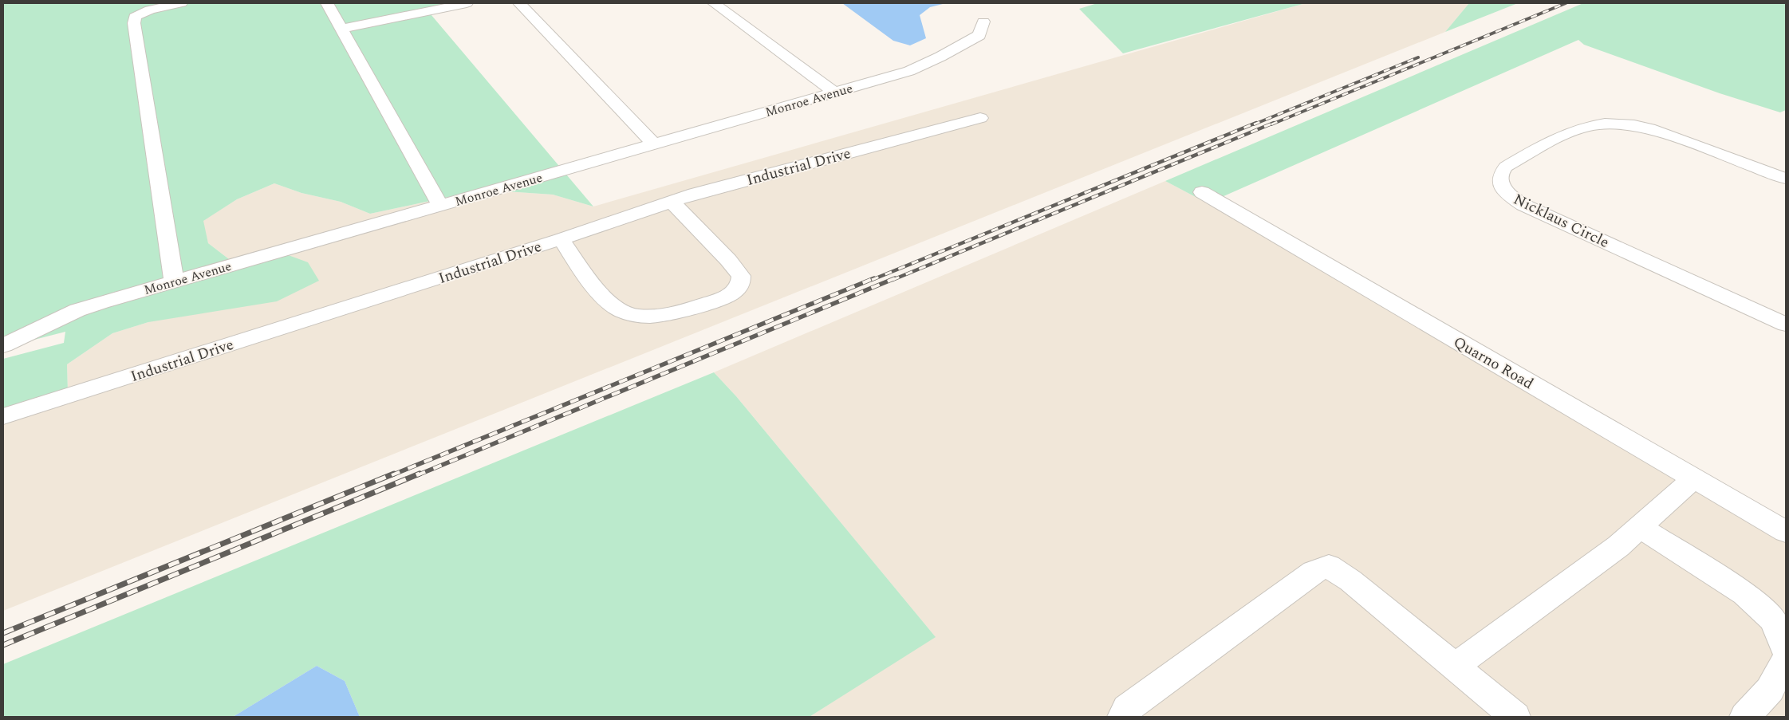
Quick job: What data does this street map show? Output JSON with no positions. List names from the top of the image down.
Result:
{
  "streets": {
    "street": [
      "Monroe Avenue",
      "Industrial Drive",
      "Nicklaus Circle",
      "Quarno Road"
    ]
  }
}
